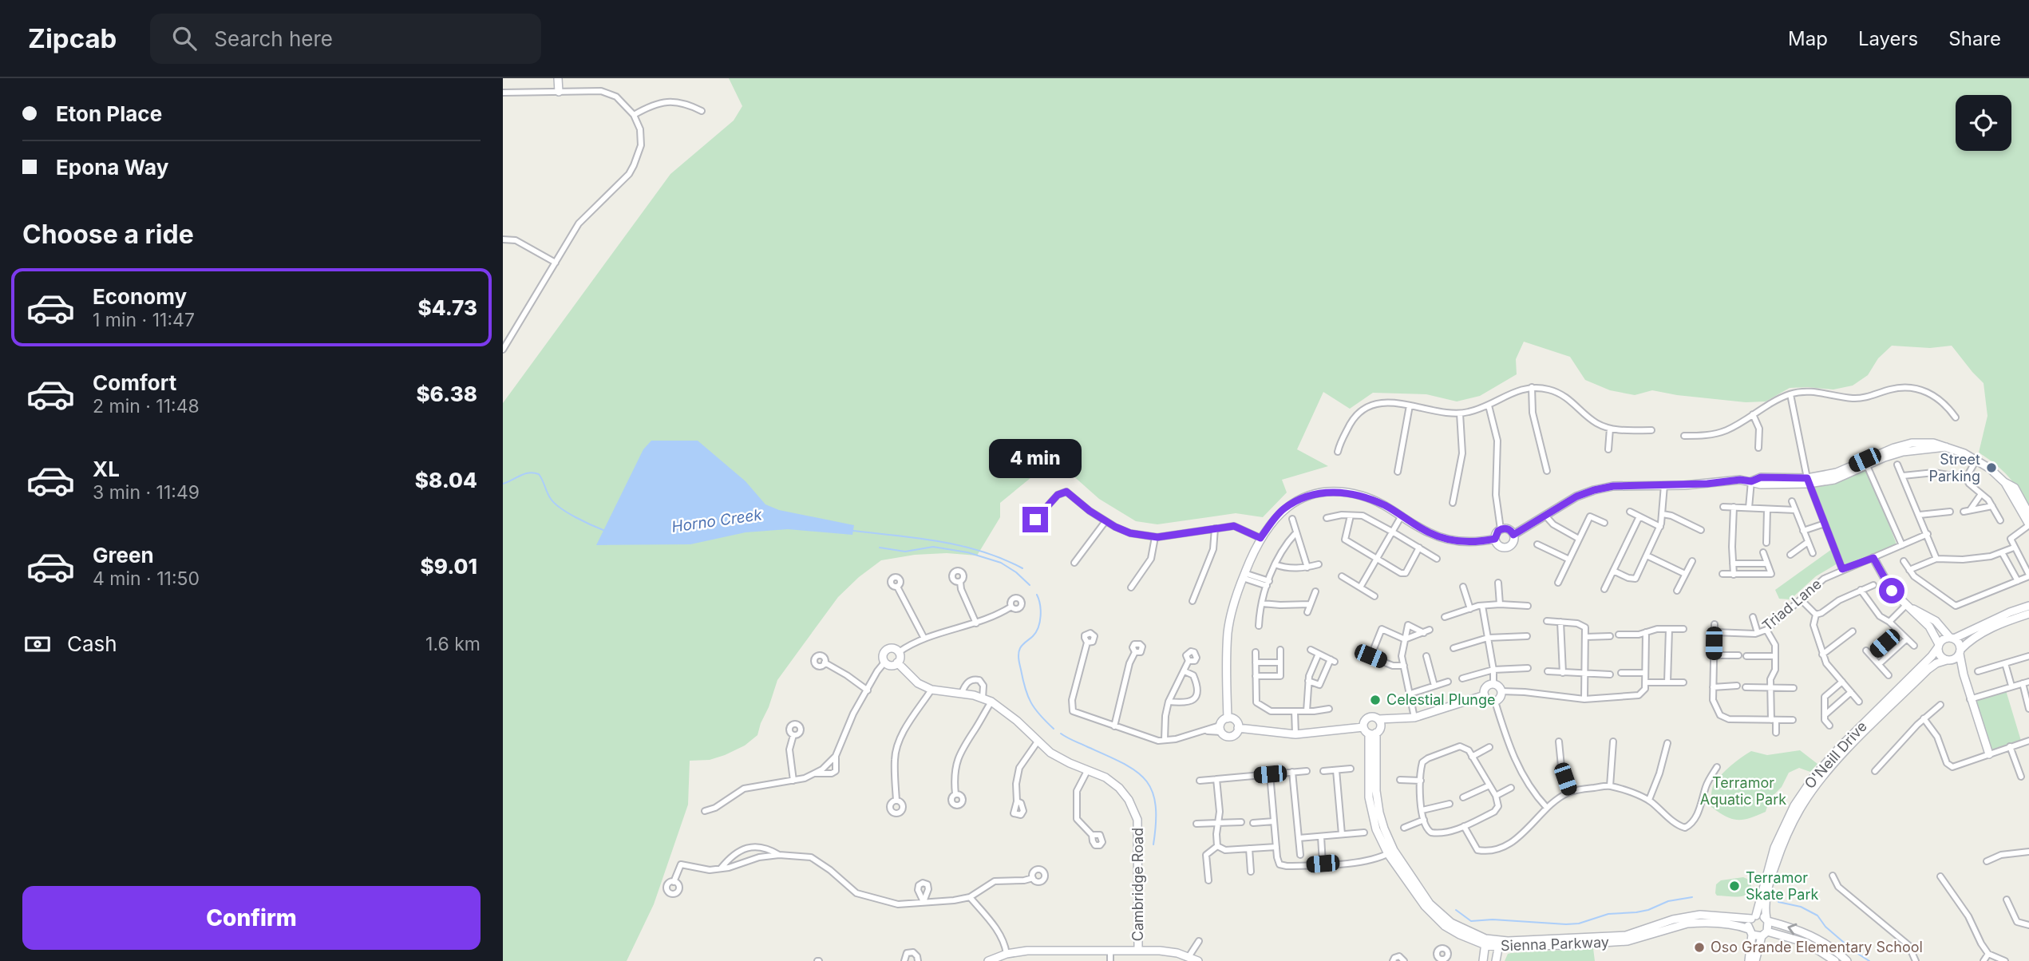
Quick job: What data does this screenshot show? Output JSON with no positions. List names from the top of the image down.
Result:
{
  "streets": {
    "street": [
      "Triad Lane",
      "O'Neill Drive",
      "Cambridge Road",
      "Sienna Parkway"
    ]
  },
  "crossings": [
    ["O'Neill Drive", "Sienna Parkway"]
  ],
  "water": ["Horno Creek"],
  "parks": ["Terramor Aquatic Park"],
  "places": [
    "Street Parking",
    "Celestial Plunge",
    "Terramor Skate Park",
    "Oso Grande Elementary School"
  ],
  "page": {
    "header": "Zipcab",
    "search": "Search here",
    "nav": ["Map", "Layers", "Share"],
    "banner": ["Eton Place", "Epona Way"],
    "heading": "Choose a ride",
    "list": [
      {
        "name": "Economy",
        "note": "1 min · 11:47",
        "value": "$4.73"
      },
      {
        "name": "Comfort",
        "note": "2 min · 11:48",
        "value": "$6.38"
      },
      {
        "name": "XL",
        "note": "3 min · 11:49",
        "value": "$8.04"
      },
      {
        "name": "Green",
        "note": "4 min · 11:50",
        "value": "$9.01"
      }
    ],
    "bubble": "4 min",
    "pay": ["Cash", "1.6 km"],
    "buttons": "Confirm"
  }
}
